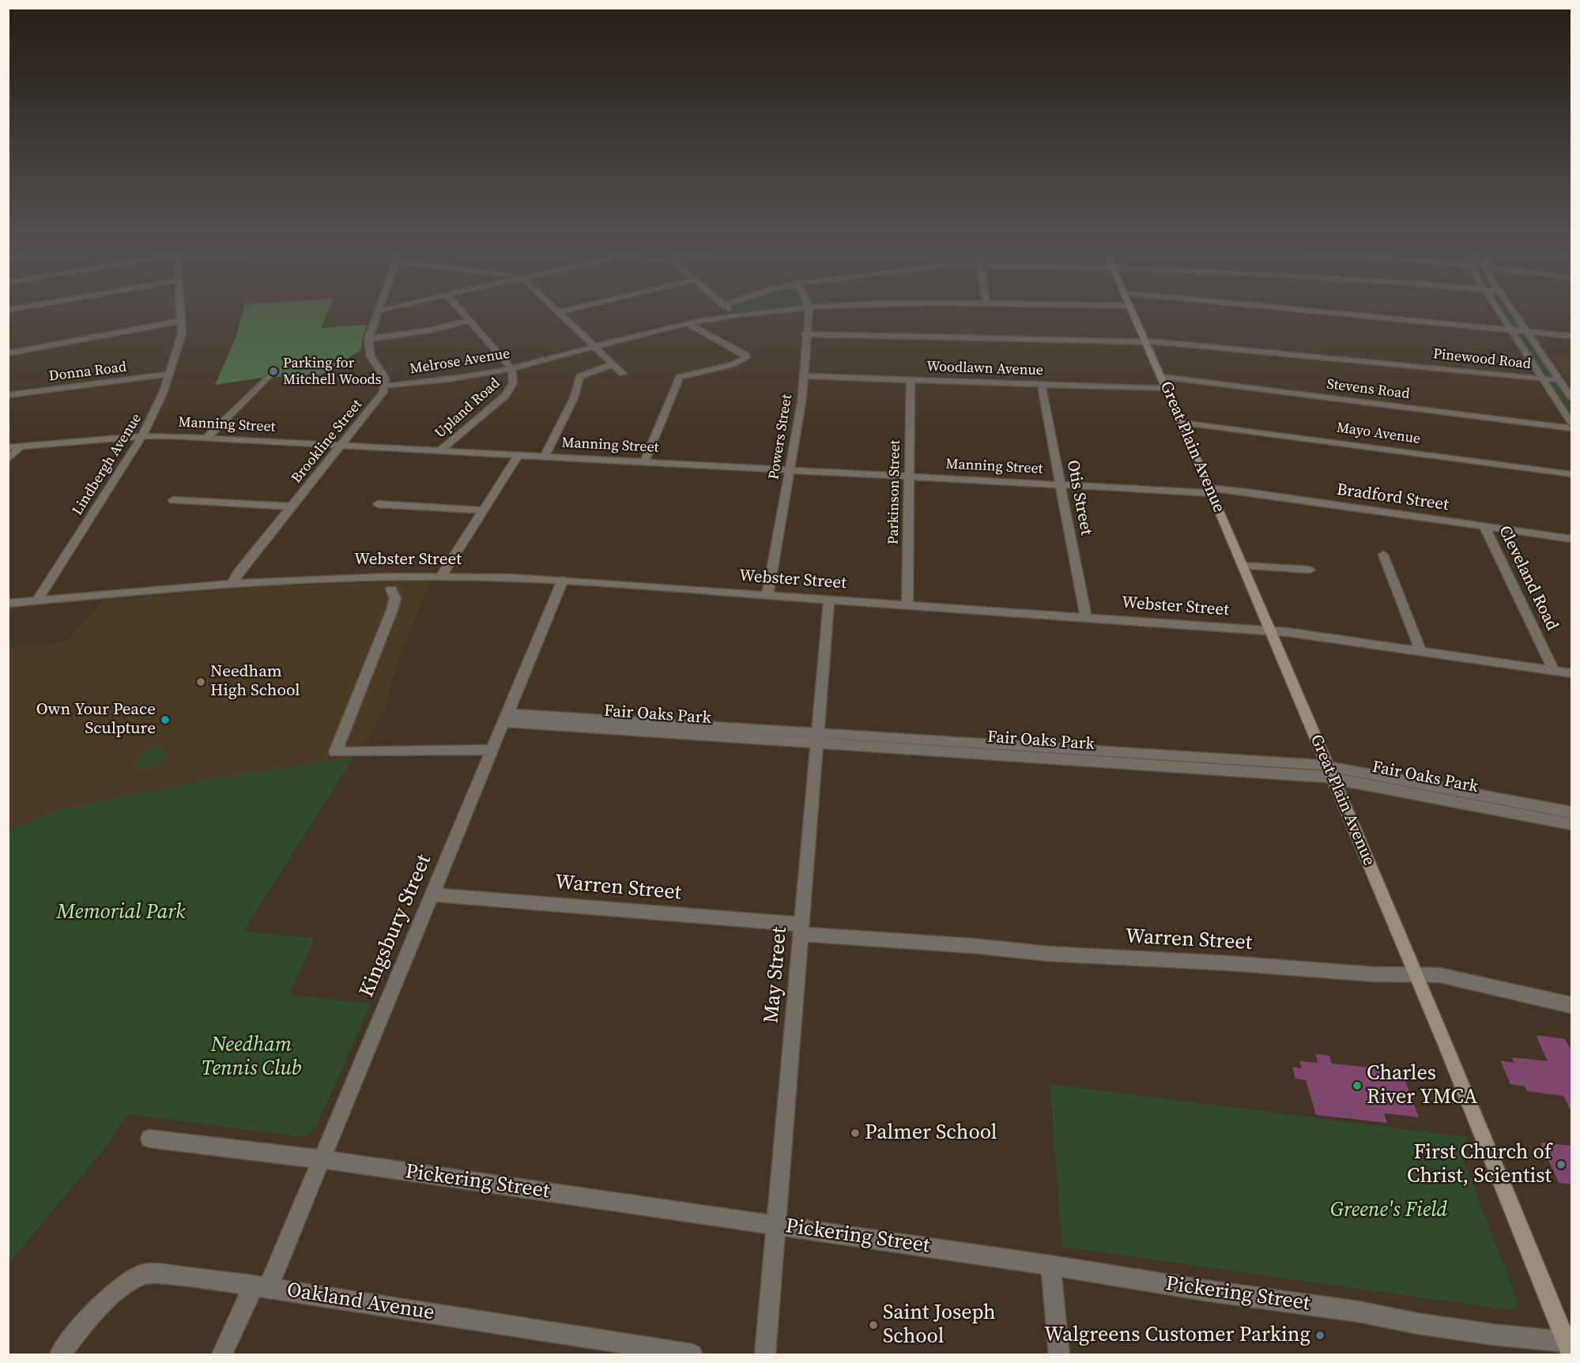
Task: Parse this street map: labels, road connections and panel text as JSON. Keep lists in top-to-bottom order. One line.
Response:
{"streets":{"main road":["Great Plain Avenue"],"street":["Pinewood Road","Melrose Avenue","Woodlawn Avenue","Donna Road","Stevens Road","Upland Road","Manning Street","Mayo Avenue","Powers Street","Brookline Street","Lindbergh Avenue","Parkinson Street","Otis Street","Bradford Street","Webster Street","Cleveland Road","Fair Oaks Park","Warren Street","Kingsbury Street","May Street","Pickering Street","Oakland Avenue"]},"crossings":[["Pinewood Road","Powers Street"],["Pinewood Road","Great Plain Avenue"],["Melrose Avenue","Upland Road"],["Melrose Avenue","Brookline Street"],["Woodlawn Avenue","Stevens Road"],["Woodlawn Avenue","Powers Street"],["Woodlawn Avenue","Great Plain Avenue"],["Woodlawn Avenue","Parkinson Street"],["Woodlawn Avenue","Otis Street"],["Donna Road","Lindbergh Avenue"],["Stevens Road","Great Plain Avenue"],["Upland Road","Manning Street"],["Manning Street","Powers Street"],["Manning Street","Brookline Street"],["Manning Street","Great Plain Avenue"],["Manning Street","Lindbergh Avenue"],["Manning Street","Parkinson Street"],["Manning Street","Otis Street"],["Manning Street","Bradford Street"],["Mayo Avenue","Great Plain Avenue"],["Powers Street","Webster Street"],["Brookline Street","Webster Street"],["Great Plain Avenue","Bradford Street"],["Great Plain Avenue","Webster Street"],["Great Plain Avenue","Fair Oaks Park"],["Great Plain Avenue","Warren Street"],["Great Plain Avenue","Pickering Street"],["Lindbergh Avenue","Webster Street"],["Parkinson Street","Webster Street"],["Otis Street","Webster Street"],["Bradford Street","Cleveland Road"],["Webster Street","Cleveland Road"],["Webster Street","Kingsbury Street"],["Webster Street","May Street"],["Fair Oaks Park","Kingsbury Street"],["Fair Oaks Park","May Street"],["Warren Street","Kingsbury Street"],["Warren Street","May Street"],["Kingsbury Street","Pickering Street"],["Kingsbury Street","Oakland Avenue"],["May Street","Pickering Street"]],"parks":["Memorial Park","Needham Tennis Club","Greene's Field"],"places":["Parking for Mitchell Woods","Needham High School","Own Your Peace Sculpture","Charles River YMCA","Palmer School","First Church of Christ, Scientist","Saint Joseph School","Walgreens Customer Parking"]}
